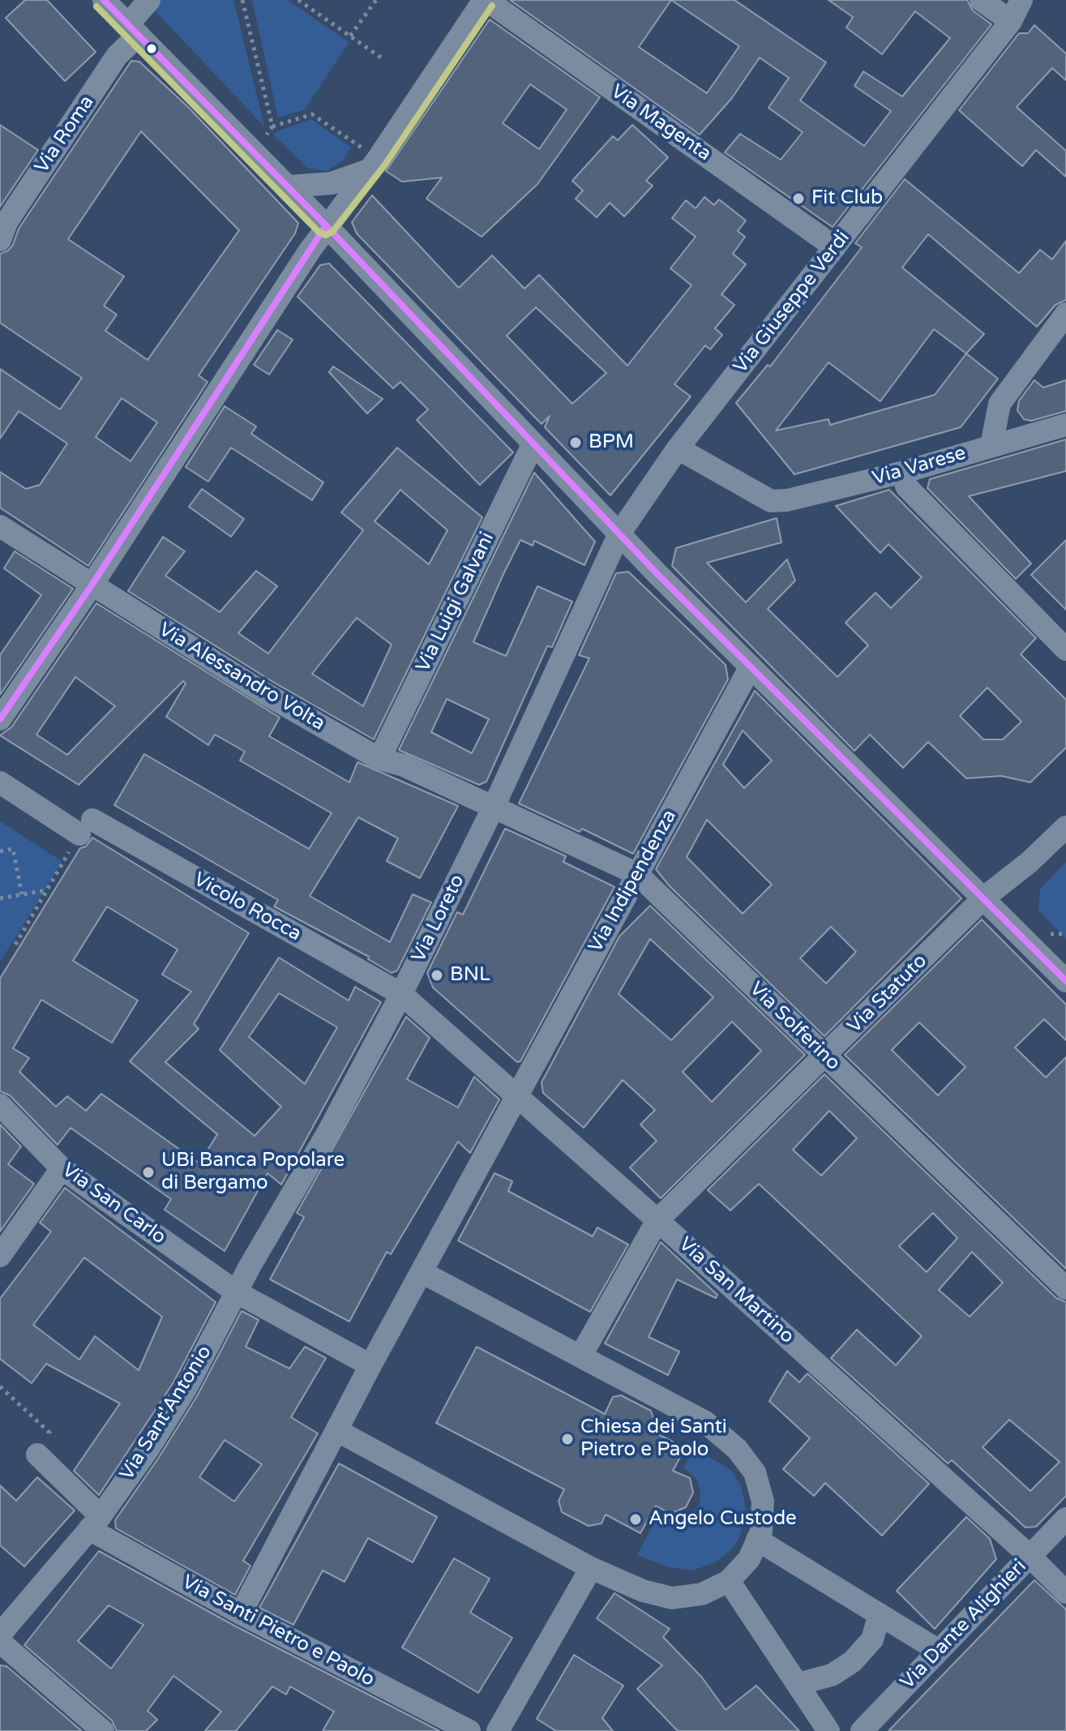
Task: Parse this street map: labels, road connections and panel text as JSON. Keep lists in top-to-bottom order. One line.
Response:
{"streets":{"street":["Via Magenta","Via Roma","Via Giuseppe Verdi","Via Varese","Via Luigi Galvani","Via Alessandro Volta","Via Indipendenza","Vicolo Rocca","Via Loreto","Via Statuto","Via Solferino","Via San Carlo","Via San Martino","Via Sant'Antonio","Via Dante Alighieri","Via Santi Pietro e Paolo"]},"crossings":[["Via Magenta","Via Giuseppe Verdi"],["Via Giuseppe Verdi","Via Varese"],["Via Giuseppe Verdi","Via Loreto"],["Via Luigi Galvani","Via Alessandro Volta"],["Via Alessandro Volta","Via Loreto"],["Via Alessandro Volta","Via Solferino"],["Via Indipendenza","Via Solferino"],["Via Indipendenza","Via San Carlo"],["Via Indipendenza","Via San Martino"],["Via Indipendenza","Via Santi Pietro e Paolo"],["Vicolo Rocca","Via Loreto"],["Vicolo Rocca","Via San Martino"],["Via Loreto","Via Solferino"],["Via Loreto","Via San Carlo"],["Via Loreto","Via San Martino"],["Via Loreto","Via Sant'Antonio"],["Via Statuto","Via Solferino"],["Via Statuto","Via San Martino"],["Via San Carlo","Via Sant'Antonio"],["Via San Martino","Via Dante Alighieri"],["Via Sant'Antonio","Via Santi Pietro e Paolo"]],"places":["Fit Club","BPM","BNL","UBi Banca Popolare di Bergamo","Chiesa dei Santi Pietro e Paolo","Angelo Custode"]}
